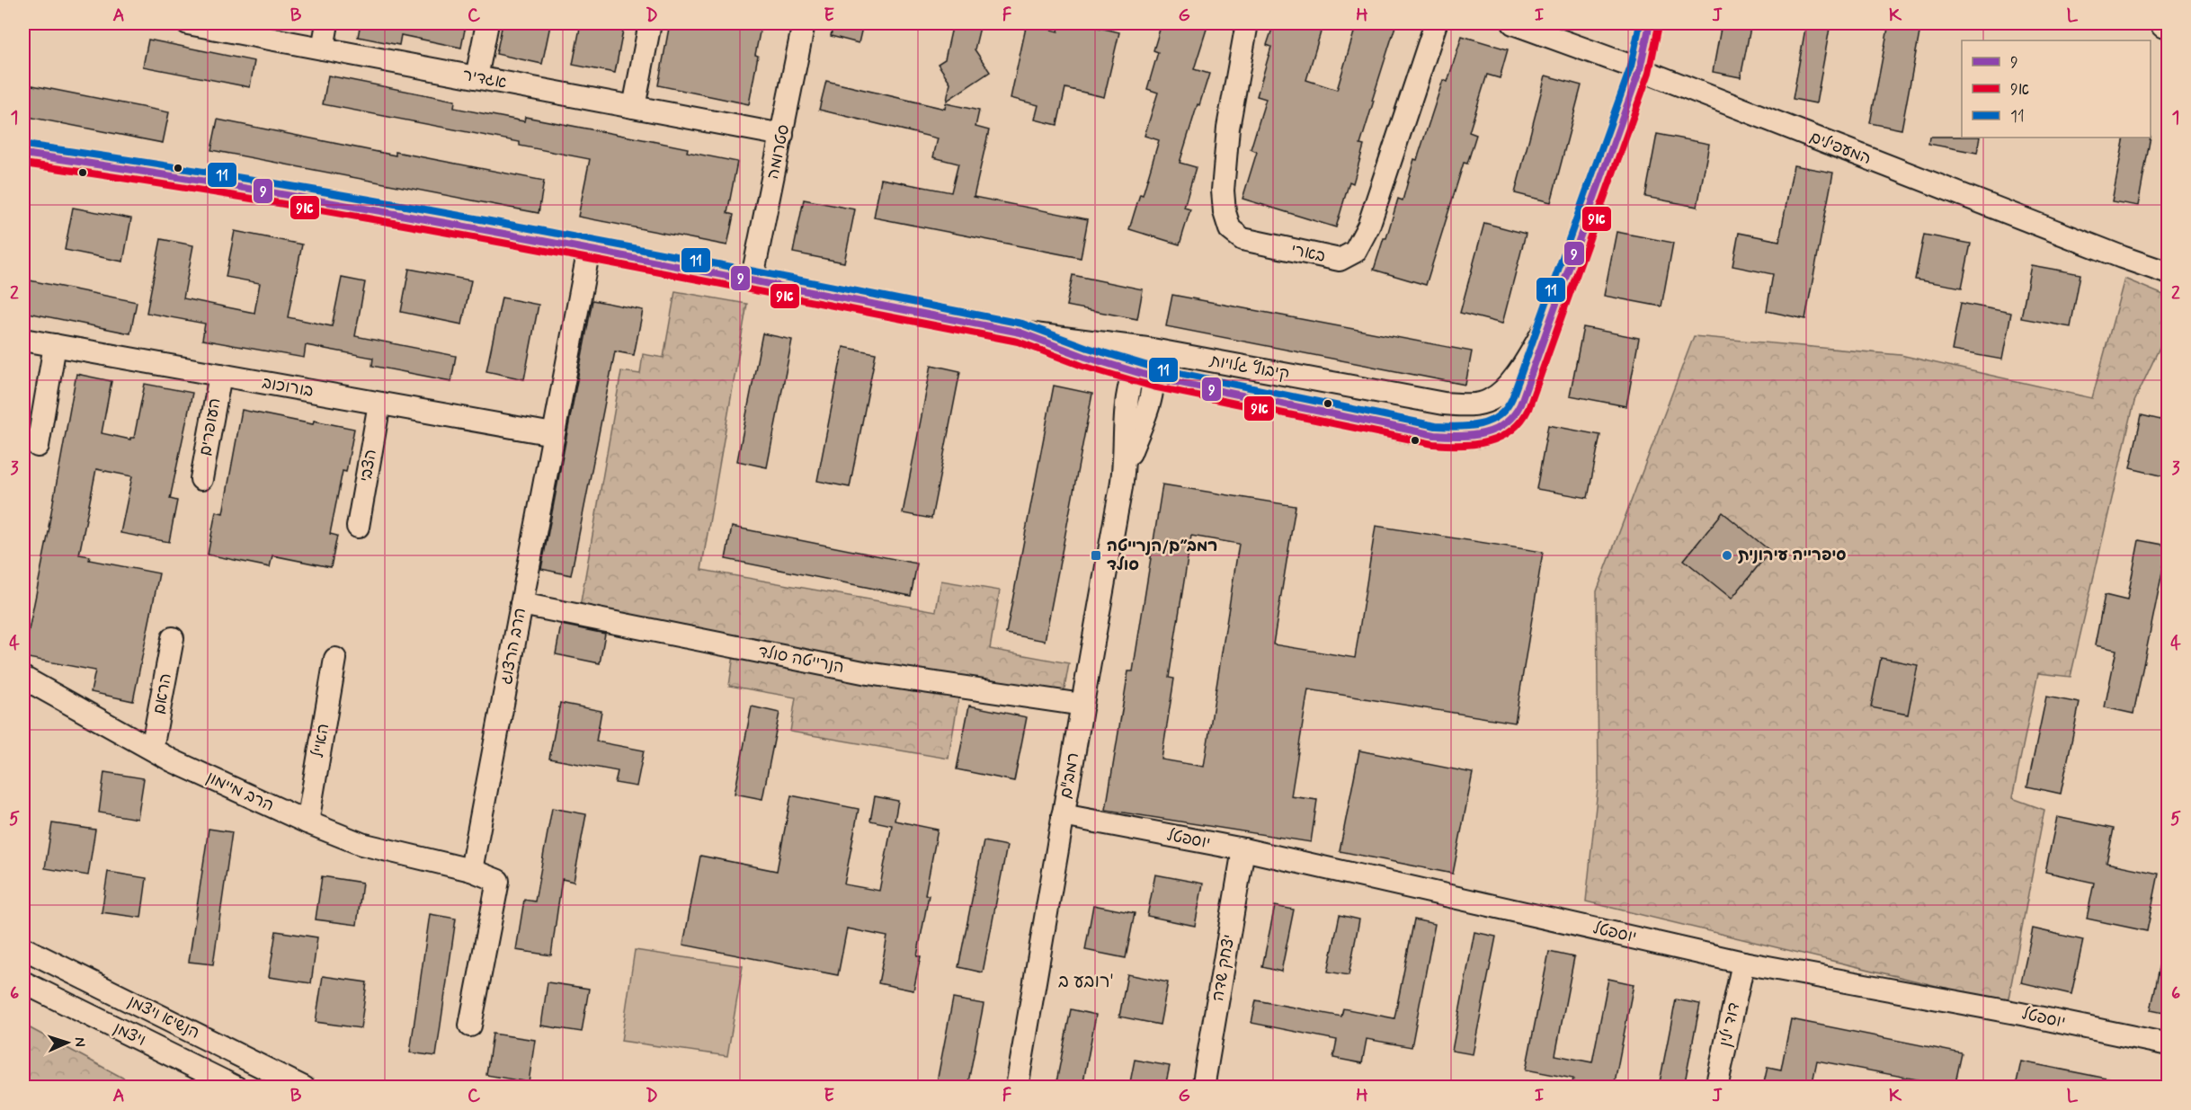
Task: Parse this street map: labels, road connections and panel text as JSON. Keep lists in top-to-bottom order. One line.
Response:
{"streets":{"street":["אגדיר","המעפילים","סטרומה","בארי","קיבוץ גלויות","בורוכוב","העופרים","הצבי","הרב הרצוג","הנרייטה סולד","הראם","האייל","רמב\"ם","הרב מיימון","יוספטל","יצחק שדה","הנשיא ויצמן","דוד ילין","ויצמן"]},"crossings":[["אגדיר","סטרומה"],["סטרומה","קיבוץ גלויות"],["קיבוץ גלויות","הרב הרצוג"],["קיבוץ גלויות","רמב\"ם"],["בורוכוב","העופרים"],["בורוכוב","הצבי"],["בורוכוב","הרב הרצוג"],["הרב הרצוג","הנרייטה סולד"],["הרב הרצוג","הרב מיימון"],["הנרייטה סולד","רמב\"ם"],["הראם","הרב מיימון"],["האייל","הרב מיימון"],["רמב\"ם","יוספטל"],["יוספטל","יצחק שדה"],["יוספטל","דוד ילין"]],"districts":["רובע ב'"],"places":{"transit":["רמב״ם/הנרייטה סולד"],"other":["סיפרייה עירונית"]},"lines":["transit line 9","transit line 11","transit line 9א"],"legend":["9","9א","11"],"north":"right","grid":{"columns":["A","B","C","D","E","F","G","H","I","J","K","L"],"rows":["1","2","3","4","5","6"]}}
